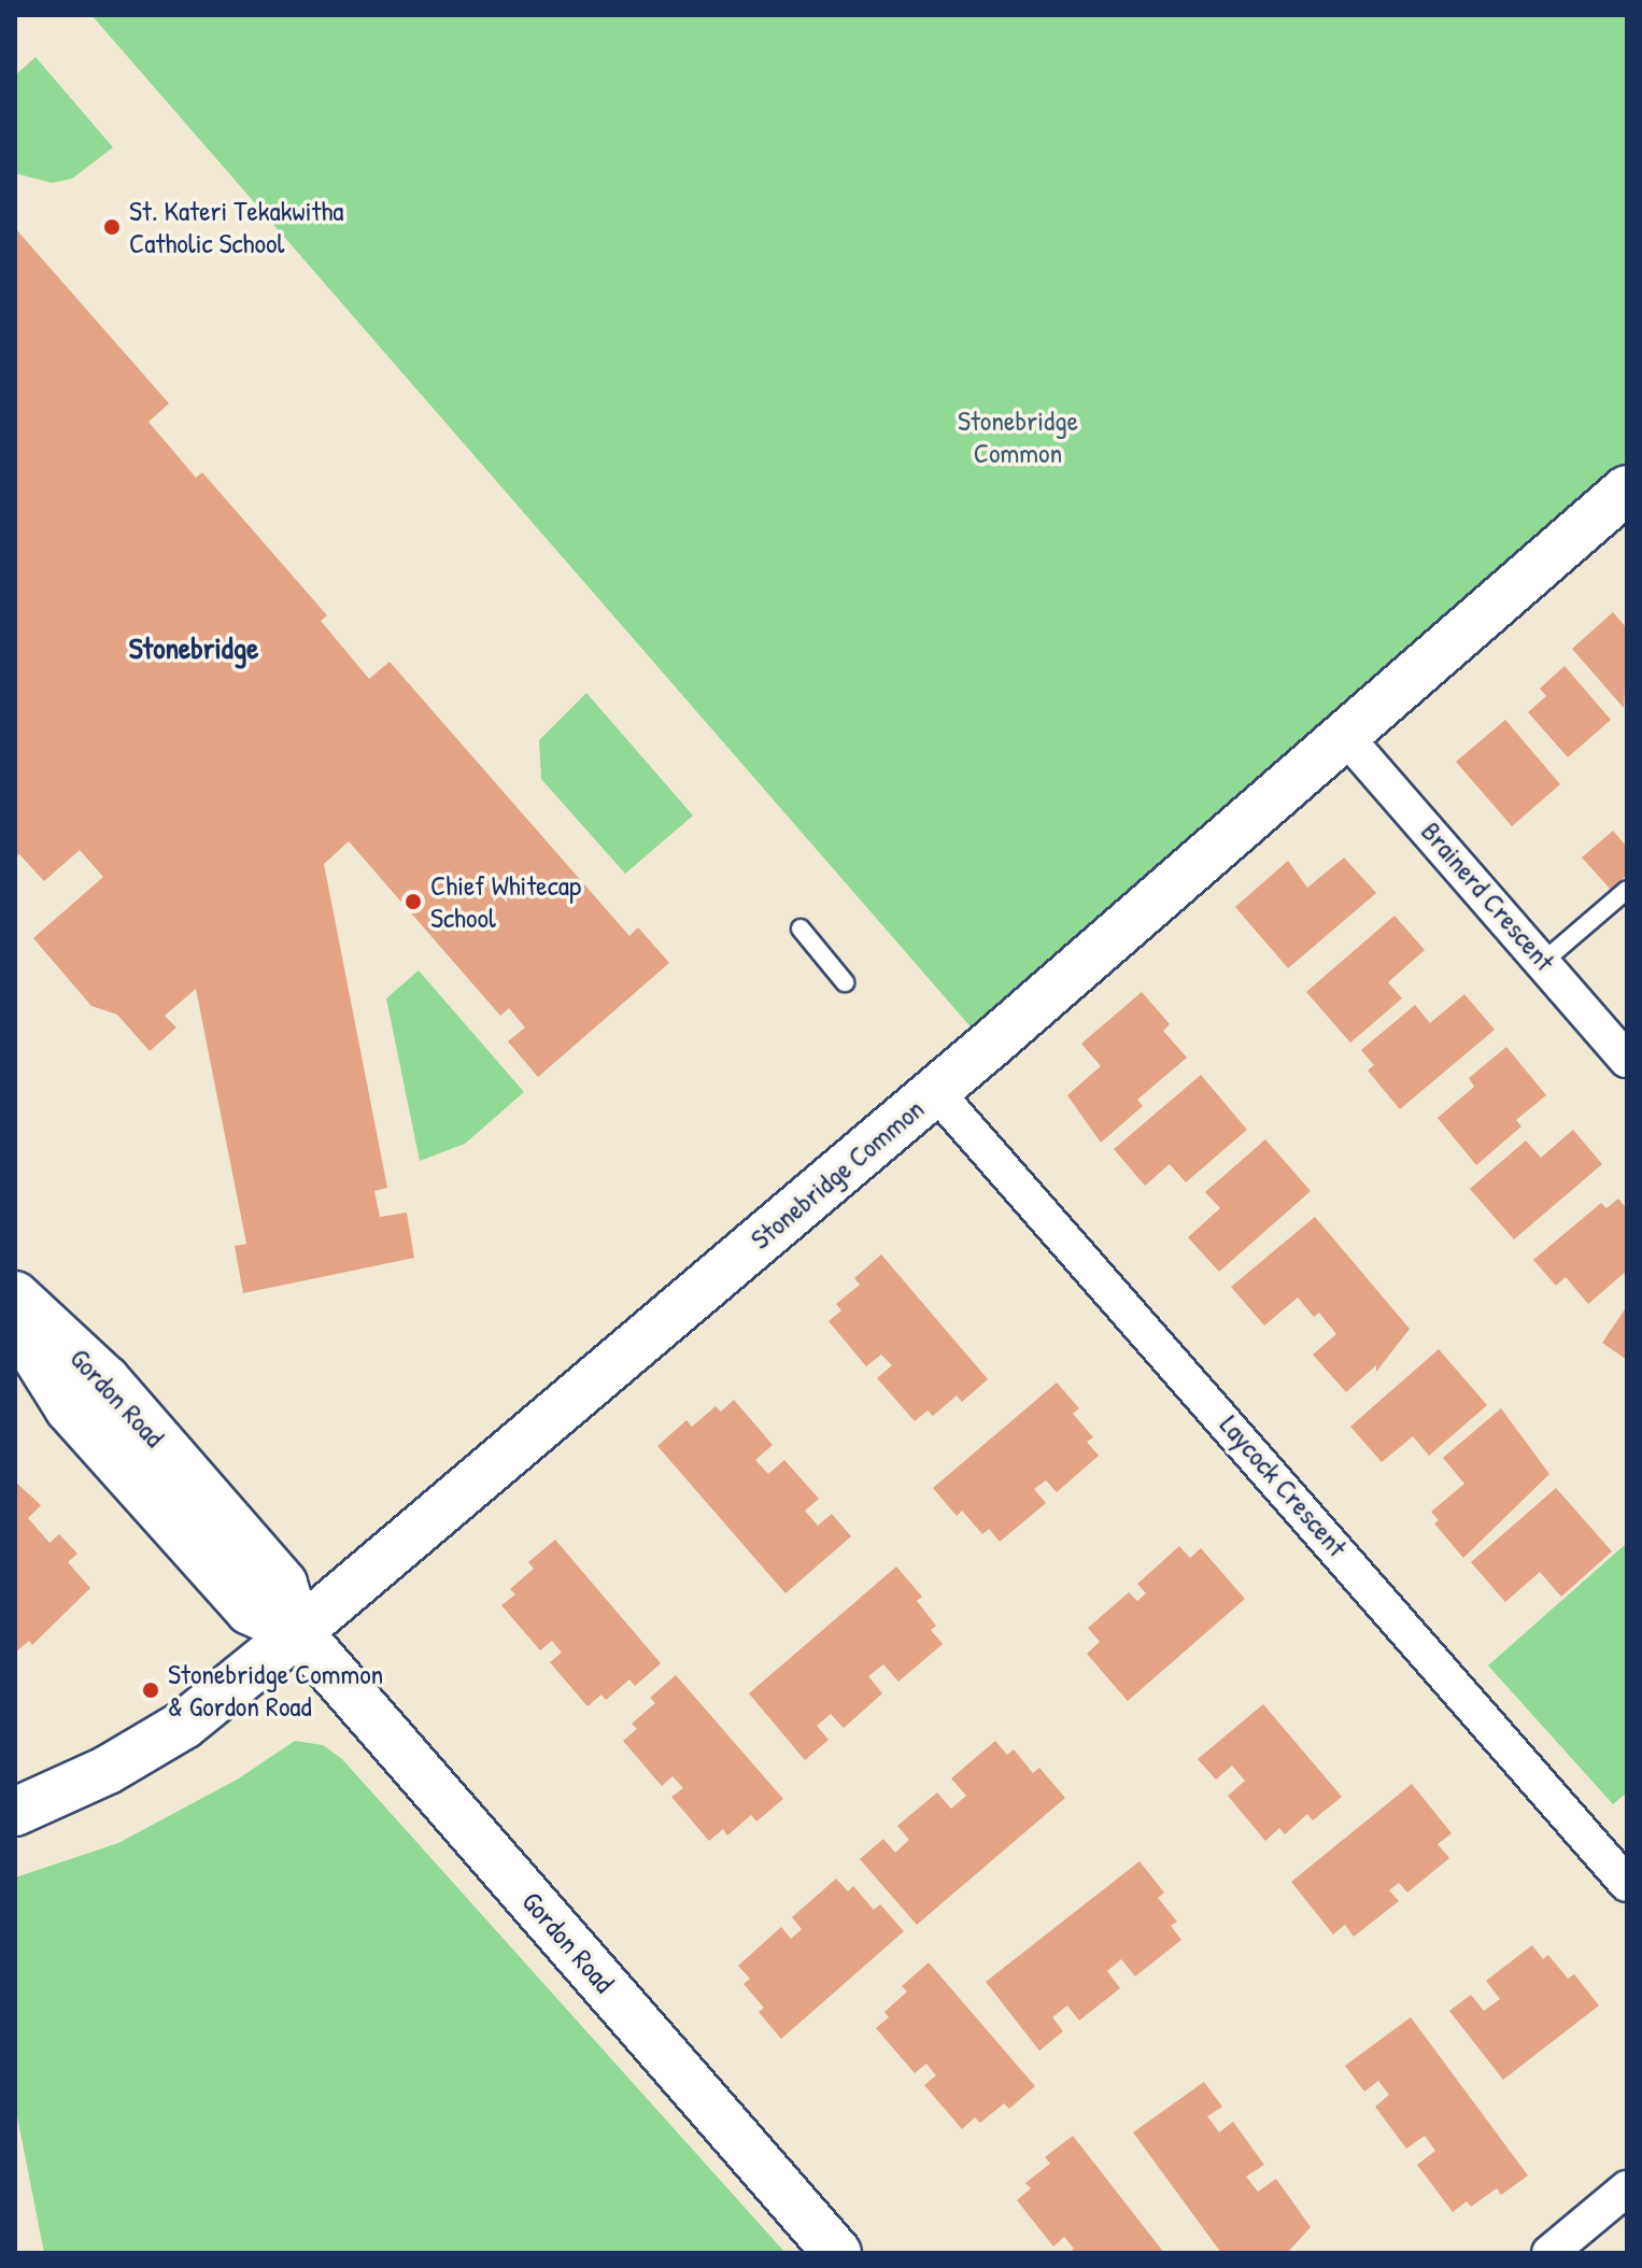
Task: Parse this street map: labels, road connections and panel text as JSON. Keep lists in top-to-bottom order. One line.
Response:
{"streets":{"street":["Brainerd Crescent","Stonebridge Common","Gordon Road","Laycock Crescent"]},"crossings":[["Brainerd Crescent","Stonebridge Common"],["Stonebridge Common","Gordon Road"],["Stonebridge Common","Laycock Crescent"]],"districts":["Stonebridge"],"parks":["Stonebridge Common"],"places":["St. Kateri Tekakwitha Catholic School","Chief Whitecap School","Stonebridge Common & Gordon Road"]}
